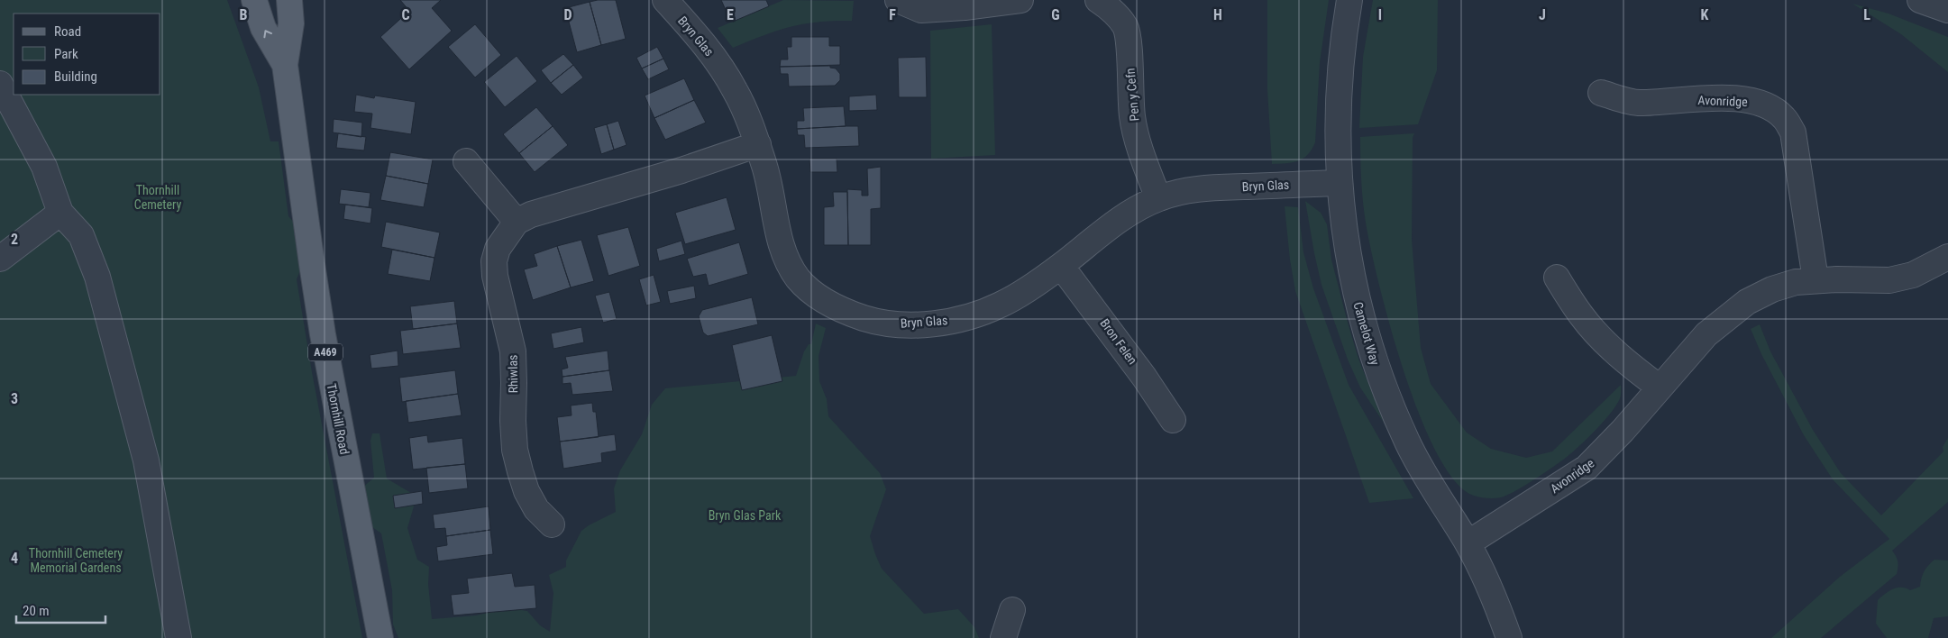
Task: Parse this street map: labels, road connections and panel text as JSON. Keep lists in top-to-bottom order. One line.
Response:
{"streets":{"main road":["A469","Thornhill Road"],"street":["Bryn Glas","Pen y Cefn","Avonridge","Camelot Way","Bron Felen","Rhiwlas"]},"crossings":[["Bryn Glas","Pen y Cefn"],["Bryn Glas","Camelot Way"],["Bryn Glas","Bron Felen"],["Avonridge","Camelot Way"]],"parks":["Thornhill Cemetery","Bryn Glas Park","Thornhill Cemetery Memorial Gardens"],"legend":["Road","Park","Building"],"scale_bar":"20 m","grid":{"columns":["B","C","D","E","F","G","H","I","J","K","L"],"rows":["2","3","4"]}}
